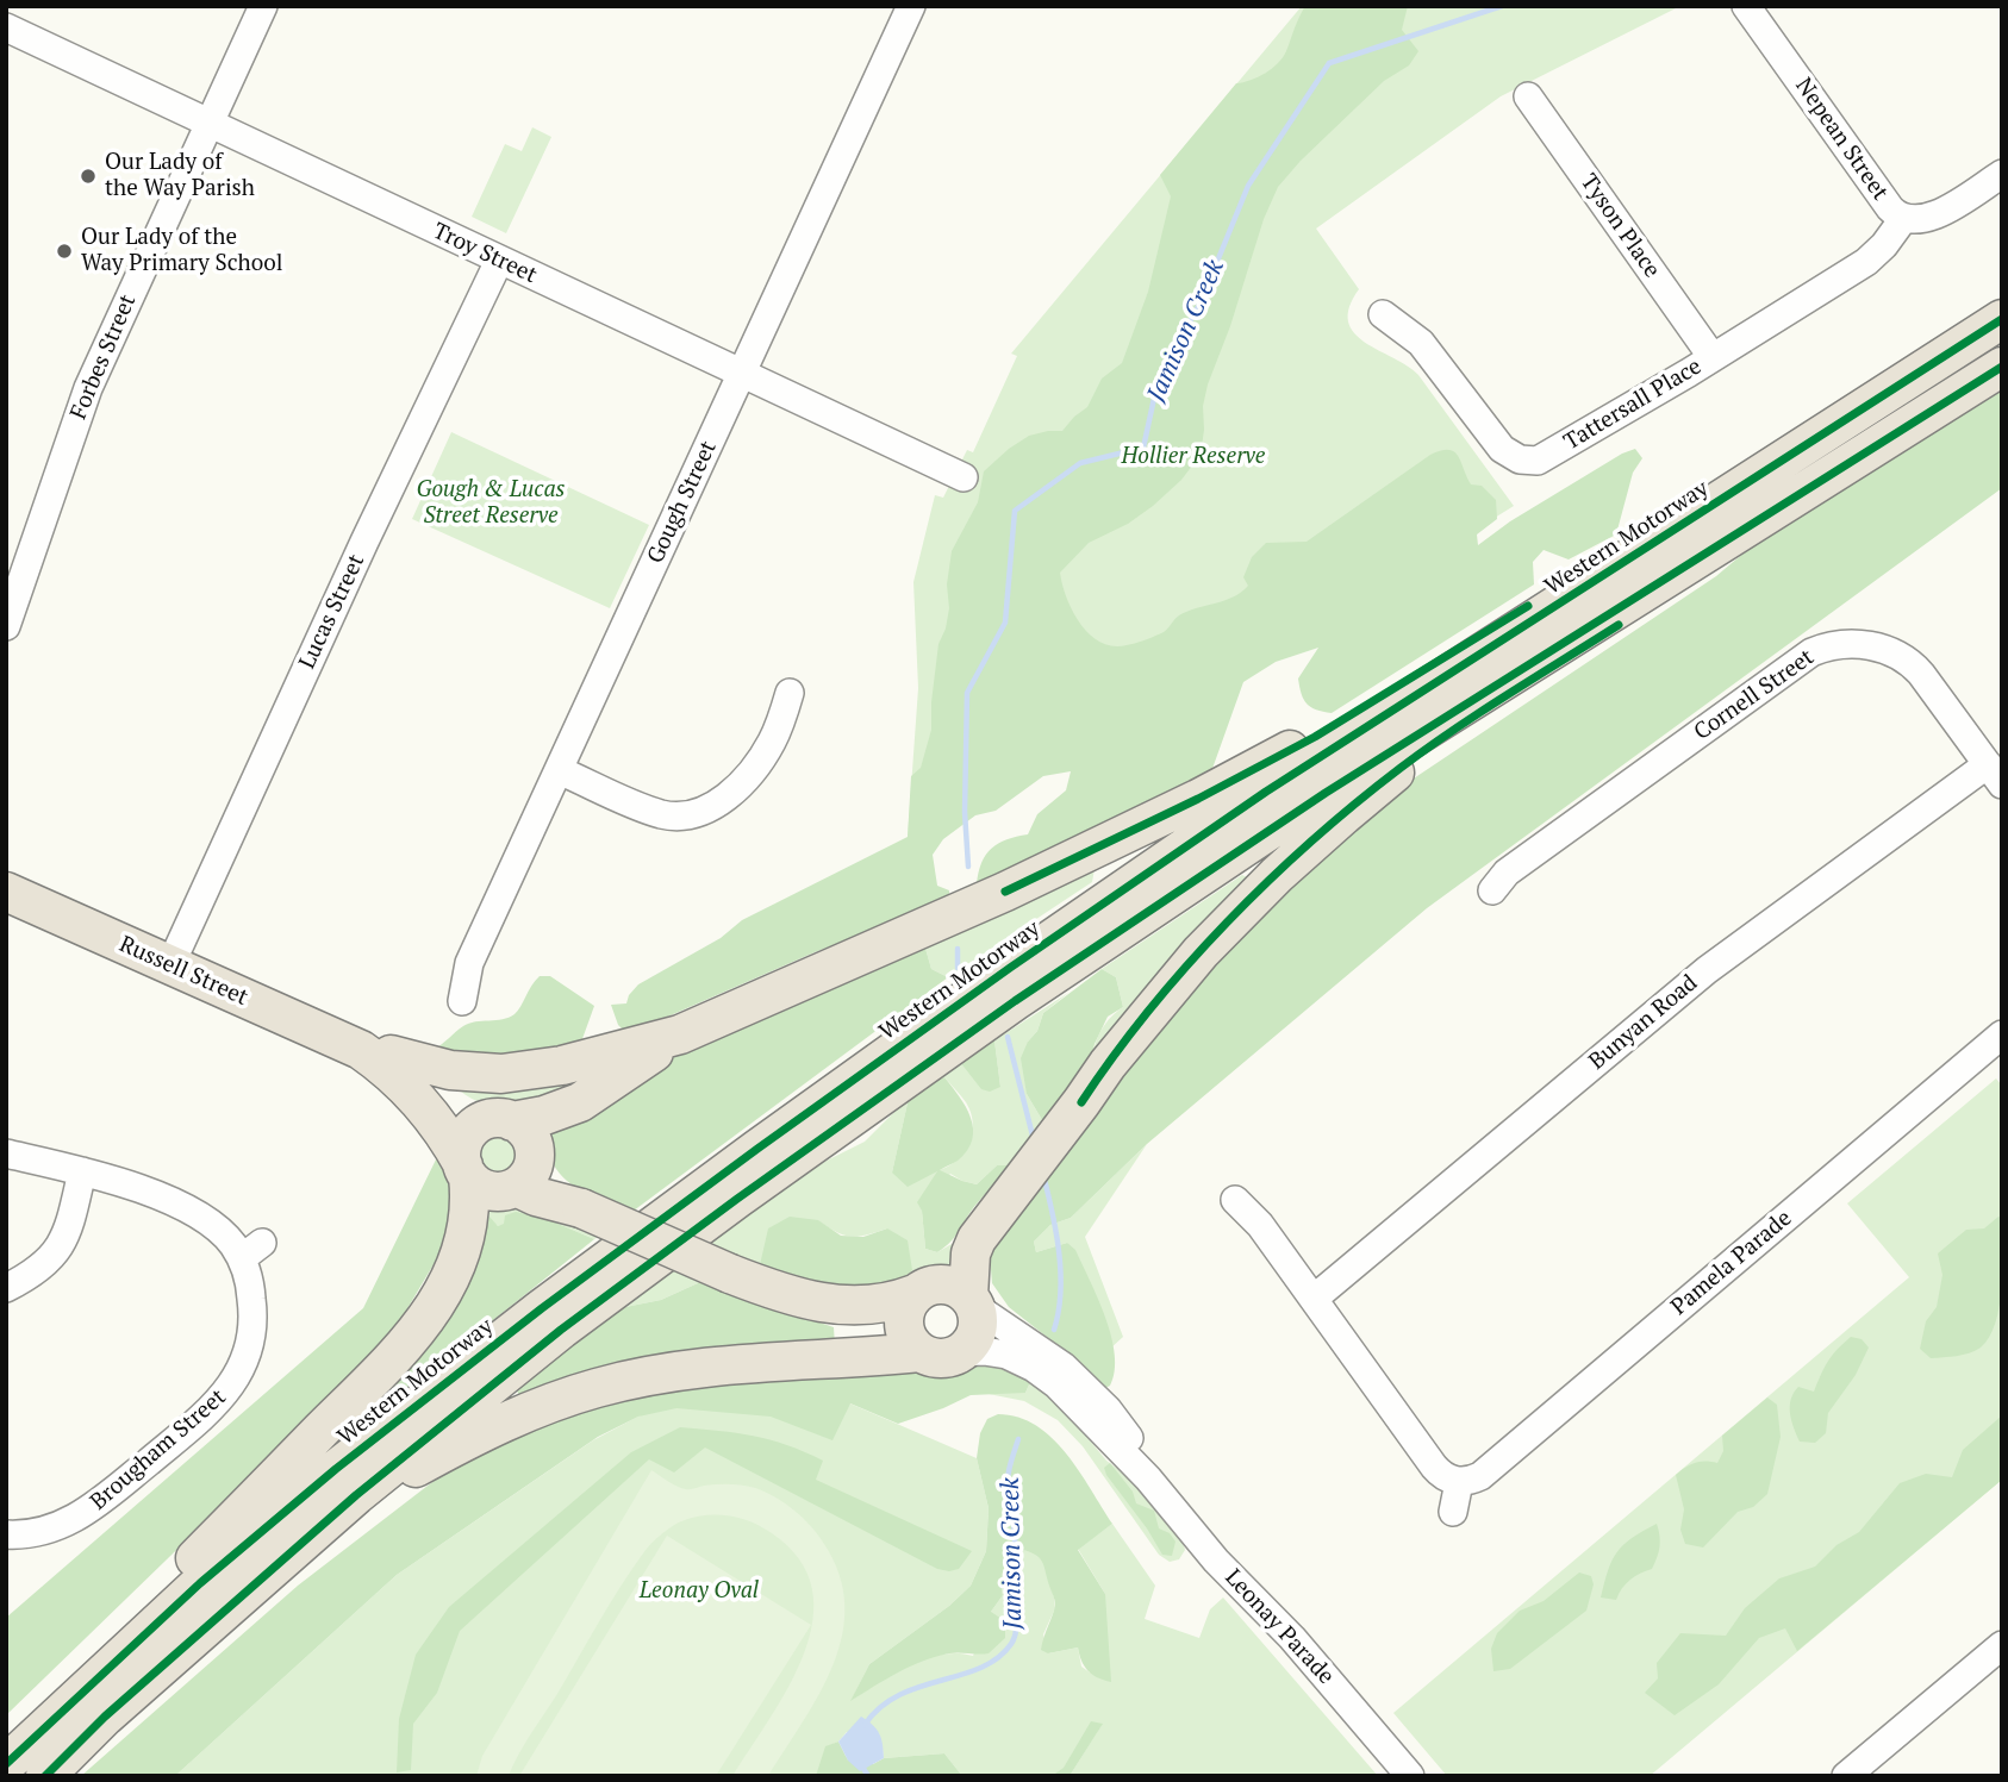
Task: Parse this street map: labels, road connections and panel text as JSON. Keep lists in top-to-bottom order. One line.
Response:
{"streets":{"highway":["Western Motorway","Russell Street"],"street":["Nepean Street","Tyson Place","Troy Street","Forbes Street","Tattersall Place","Gough Street","Lucas Street","Cornell Street","Bunyan Road","Pamela Parade","Brougham Street","Leonay Parade"]},"crossings":[["Nepean Street","Tattersall Place"],["Tyson Place","Tattersall Place"],["Troy Street","Forbes Street"],["Troy Street","Gough Street"],["Troy Street","Lucas Street"],["Lucas Street","Russell Street"],["Cornell Street","Bunyan Road"]],"water":["Jamison Creek"],"parks":["Hollier Reserve","Gough & Lucas Street Reserve","Leonay Oval"],"places":["Our Lady of the Way Parish","Our Lady of the Way Primary School"]}
